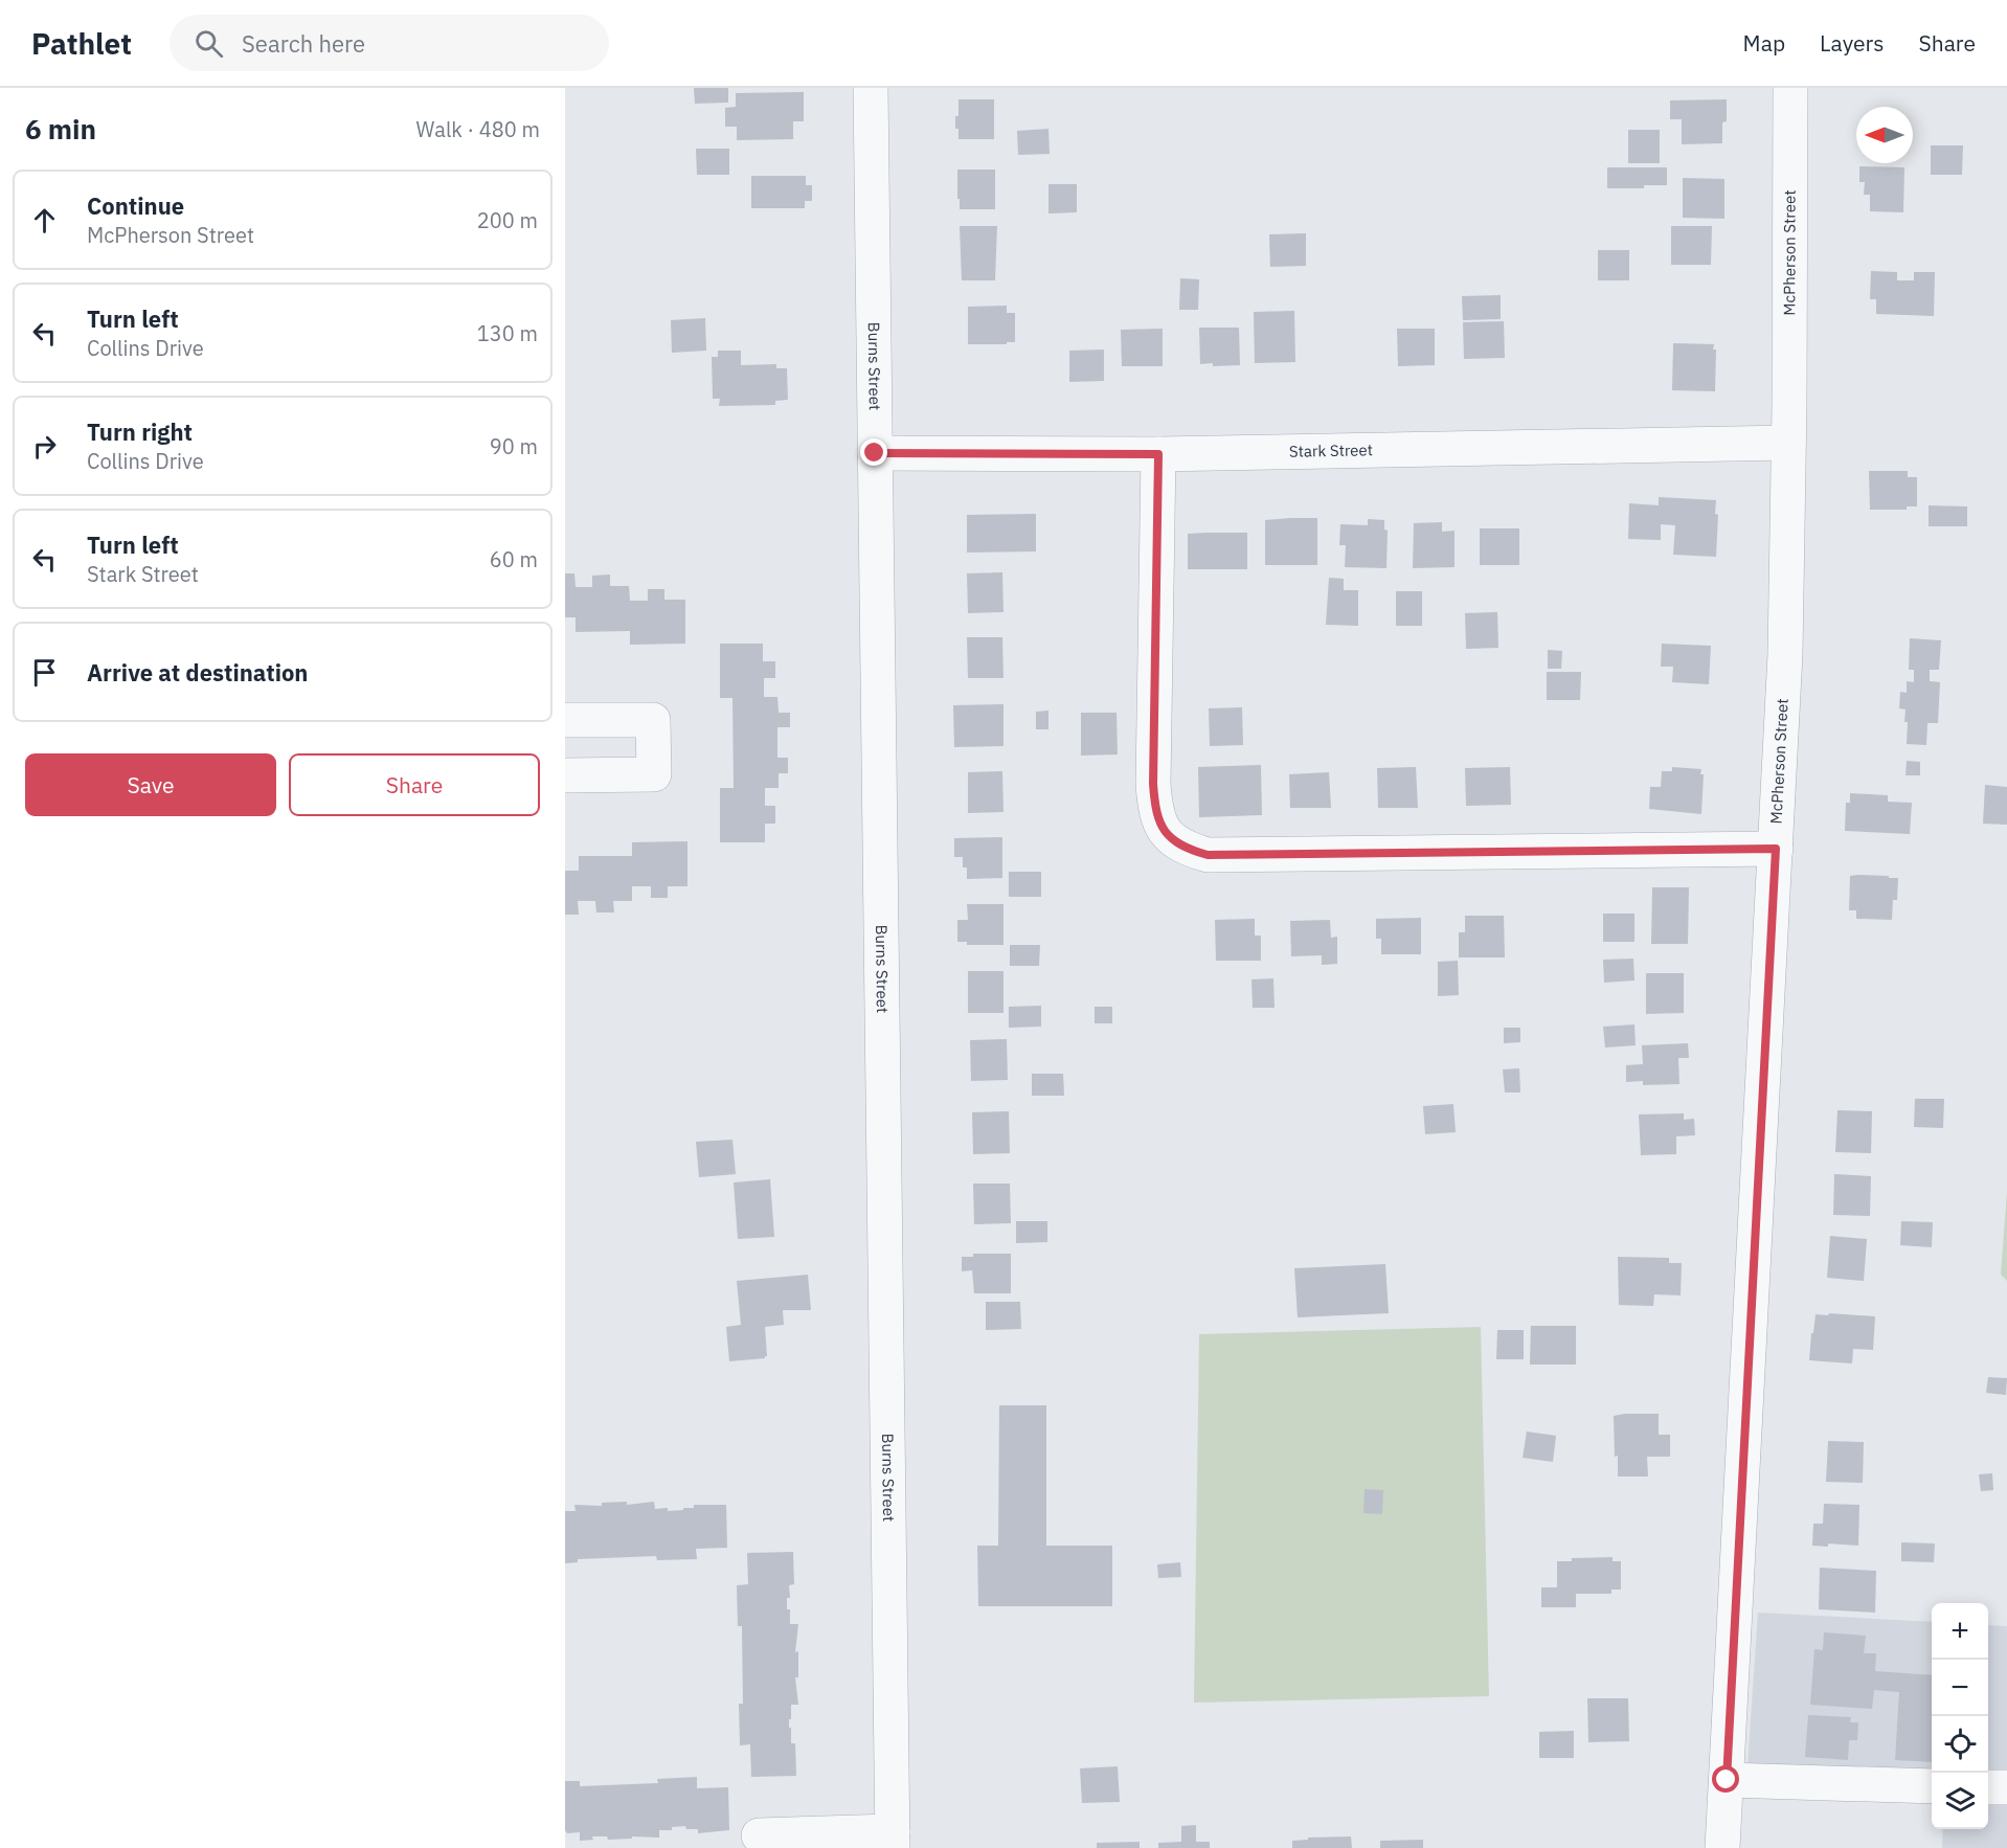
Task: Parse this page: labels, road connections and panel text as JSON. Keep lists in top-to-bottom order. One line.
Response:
{"streets":{"street":["McPherson Street","Burns Street","Stark Street"]},"crossings":[["McPherson Street","Stark Street"],["Burns Street","Stark Street"]],"north":"left","page":{"header":"Pathlet","search":"Search here","nav":["Map","Layers","Share"],"heading":["6 min","Walk · 480 m"],"list":[["Continue","McPherson Street","200 m"],["Turn left","Collins Drive","130 m"],["Turn right","Collins Drive","90 m"],["Turn left","Stark Street","60 m"],"Arrive at destination"],"buttons":["Save","Share"],"map_buttons":["+","−"]}}
